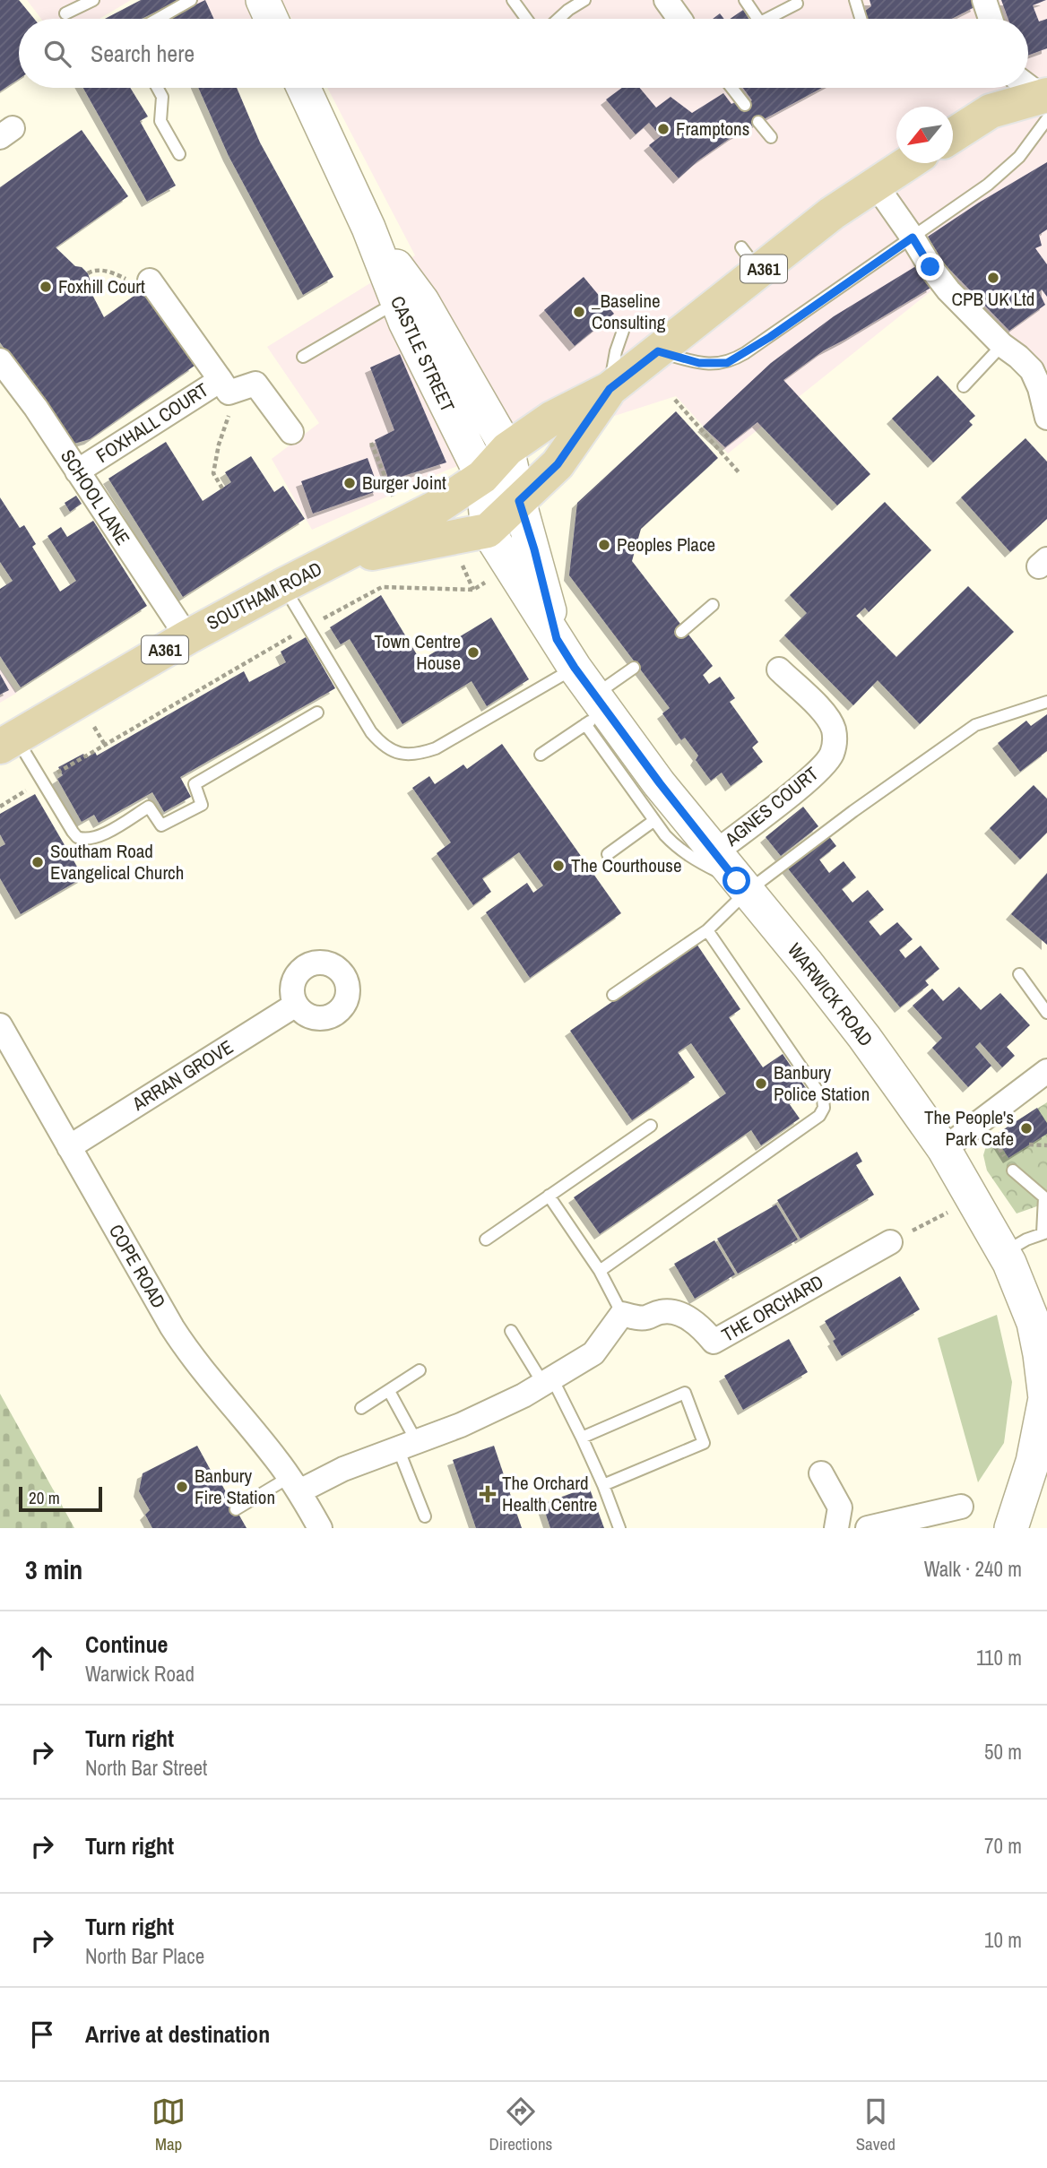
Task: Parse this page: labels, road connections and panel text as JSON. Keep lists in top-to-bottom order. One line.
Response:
{"streets":{"main road":["A361","CASTLE STREET","SOUTHAM ROAD","WARWICK ROAD"],"street":["FOXHALL COURT","SCHOOL LANE","AGNES COURT","ARRAN GROVE","COPE ROAD","THE ORCHARD"]},"crossings":[["A361","CASTLE STREET"],["A361","SOUTHAM ROAD"],["A361","WARWICK ROAD"],["CASTLE STREET","SOUTHAM ROAD"],["CASTLE STREET","WARWICK ROAD"],["FOXHALL COURT","SCHOOL LANE"],["SCHOOL LANE","SOUTHAM ROAD"],["SOUTHAM ROAD","WARWICK ROAD"],["AGNES COURT","WARWICK ROAD"],["ARRAN GROVE","COPE ROAD"]],"places":{"other":["Framptons","CPB UK Ltd","Foxhill Court","_Baseline Consulting","Burger Joint","Peoples Place","Town Centre House","Southam Road Evangelical Church","The Courthouse","Banbury Police Station","The People's Park Cafe","Banbury Fire Station"],"health":["The Orchard Health Centre"]},"scale_bar":"20 m","north":"bottom left","page":{"search":"Search here","scale":"20 m","heading":["3 min","Walk · 240 m"],"list":[["Continue","Warwick Road","110 m"],["Turn right","North Bar Street","50 m"],["Turn right","70 m"],["Turn right","North Bar Place","10 m"],"Arrive at destination"],"nav":["Map","Directions","Saved"]}}
